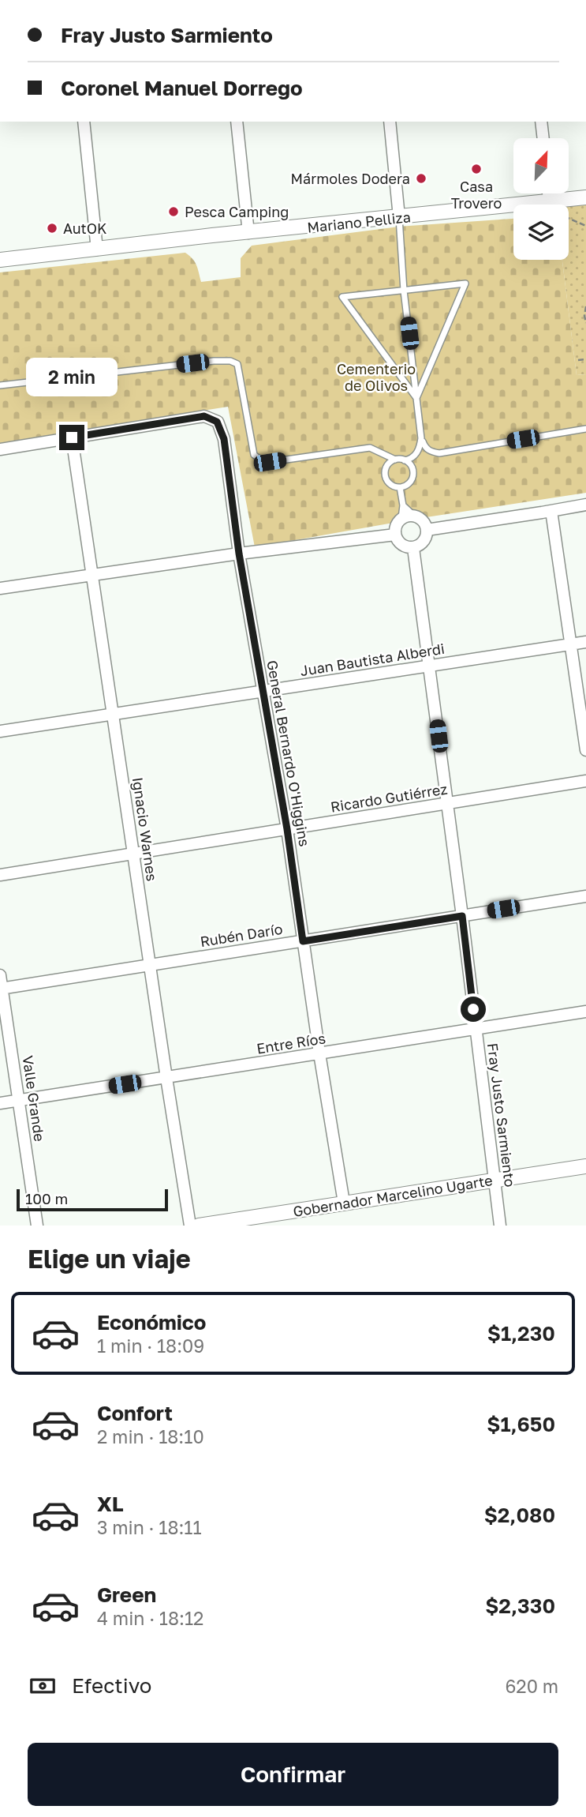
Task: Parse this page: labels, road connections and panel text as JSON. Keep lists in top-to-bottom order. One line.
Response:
{"streets":{"street":["Mariano Pelliza","Juan Bautista Alberdi","General Bernardo O'Higgins","Ricardo Gutiérrez","Ignacio Warnes","Rubén Darío","Entre Ríos","Valle Grande","Fray Justo Sarmiento","Gobernador Marcelino Ugarte"]},"crossings":[["Juan Bautista Alberdi","General Bernardo O'Higgins"],["Juan Bautista Alberdi","Ignacio Warnes"],["Juan Bautista Alberdi","Fray Justo Sarmiento"],["General Bernardo O'Higgins","Ricardo Gutiérrez"],["General Bernardo O'Higgins","Ignacio Warnes"],["General Bernardo O'Higgins","Rubén Darío"],["General Bernardo O'Higgins","Entre Ríos"],["General Bernardo O'Higgins","Gobernador Marcelino Ugarte"],["Ricardo Gutiérrez","Ignacio Warnes"],["Ricardo Gutiérrez","Fray Justo Sarmiento"],["Ignacio Warnes","Rubén Darío"],["Ignacio Warnes","Entre Ríos"],["Rubén Darío","Valle Grande"],["Rubén Darío","Fray Justo Sarmiento"],["Entre Ríos","Valle Grande"],["Entre Ríos","Fray Justo Sarmiento"],["Fray Justo Sarmiento","Gobernador Marcelino Ugarte"]],"parks":["Cementerio de Olivos"],"places":["Casa Trovero","Mármoles Dodera","Pesca Camping","AutOK"],"scale_bar":"100 m","north":"top right","page":{"banner":["Fray Justo Sarmiento","Coronel Manuel Dorrego"],"bubble":"2 min","scale":"100 m","heading":"Elige un viaje","list":[{"name":"Económico","note":"1 min · 18:09","value":"$1,230"},{"name":"Confort","note":"2 min · 18:10","value":"$1,650"},{"name":"XL","note":"3 min · 18:11","value":"$2,080"},{"name":"Green","note":"4 min · 18:12","value":"$2,330"}],"pay":["Efectivo","620 m"],"buttons":"Confirmar"}}
